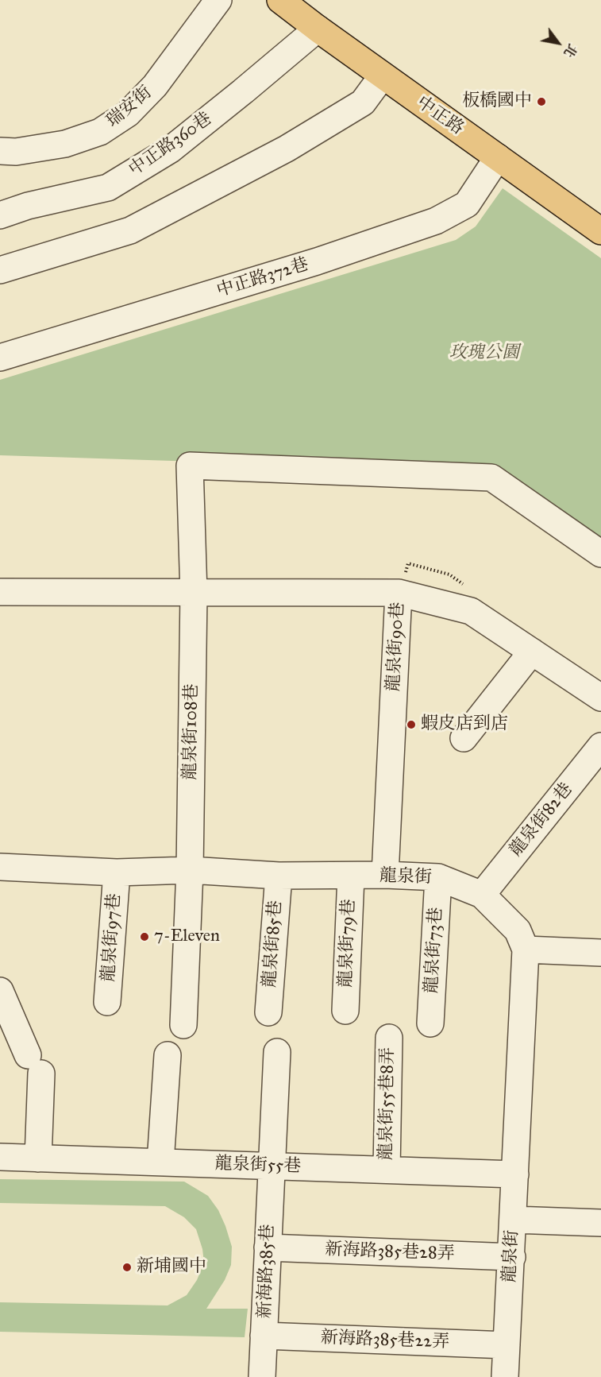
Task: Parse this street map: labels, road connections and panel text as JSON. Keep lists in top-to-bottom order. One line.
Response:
{"streets":{"main road":["中正路"],"street":["瑞安街","中正路360巷","中正路372巷","龍泉街90巷","龍泉街108巷","龍泉街82巷","龍泉街","龍泉街97巷","龍泉街79巷","龍泉街85巷","龍泉街73巷","龍泉街55巷8弄","龍泉街55巷","新海路385巷28弄","新海路385巷","新海路385巷22弄"]},"crossings":[["中正路","中正路360巷"],["中正路","中正路372巷"],["龍泉街90巷","龍泉街"],["龍泉街108巷","龍泉街"],["龍泉街82巷","龍泉街"],["龍泉街","龍泉街97巷"],["龍泉街","龍泉街79巷"],["龍泉街","龍泉街85巷"],["龍泉街","龍泉街73巷"],["龍泉街","龍泉街55巷"],["龍泉街","新海路385巷28弄"],["龍泉街","新海路385巷22弄"],["龍泉街55巷8弄","龍泉街55巷"],["龍泉街55巷","新海路385巷"],["新海路385巷28弄","新海路385巷"],["新海路385巷","新海路385巷22弄"]],"parks":["玫瑰公園"],"places":["板橋國中","蝦皮店到店","7-Eleven","新埔國中"],"north":"bottom right"}
